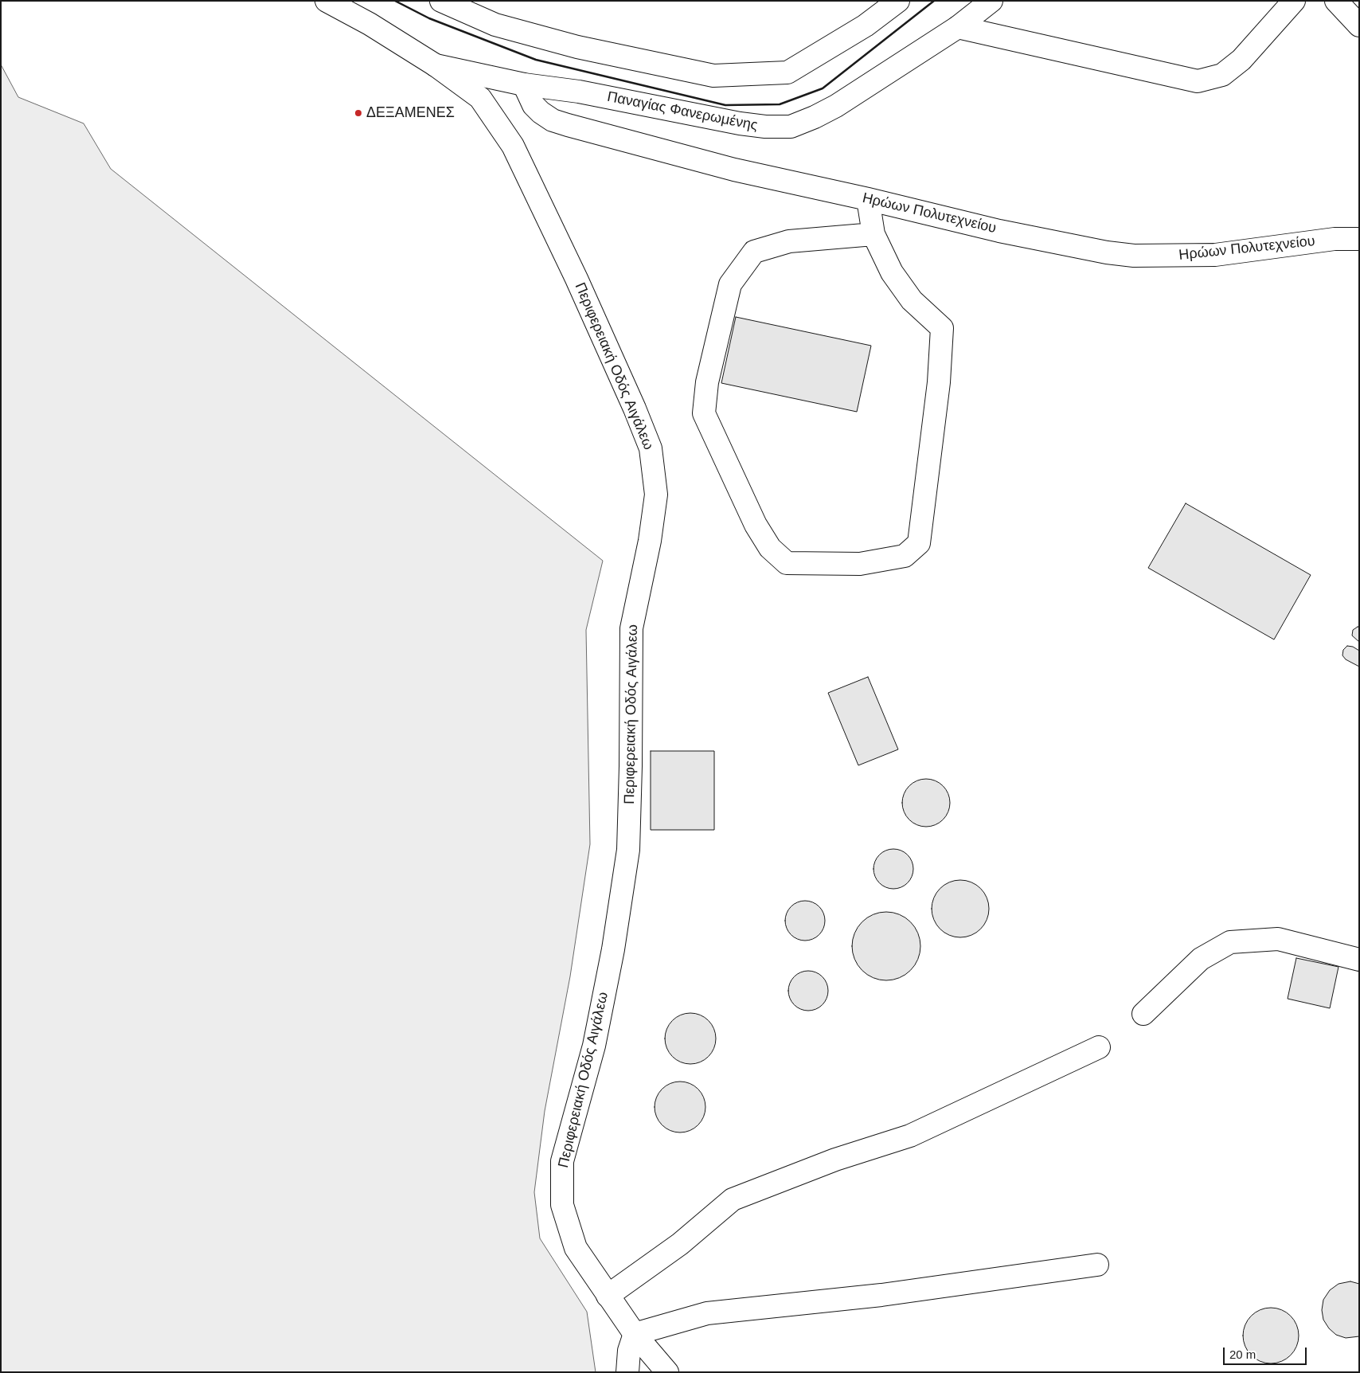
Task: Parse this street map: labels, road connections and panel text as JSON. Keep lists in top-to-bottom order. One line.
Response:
{"streets":{"main road":["Παναγίας Φανερωμένης","Ηρώων Πολυτεχνείου","Περιφερειακή Οδός Αιγάλεω"]},"crossings":[["Παναγίας Φανερωμένης","Ηρώων Πολυτεχνείου"],["Παναγίας Φανερωμένης","Περιφερειακή Οδός Αιγάλεω"]],"places":["ΔΕΞΑΜΕΝΕΣ"],"scale_bar":"20 m"}
